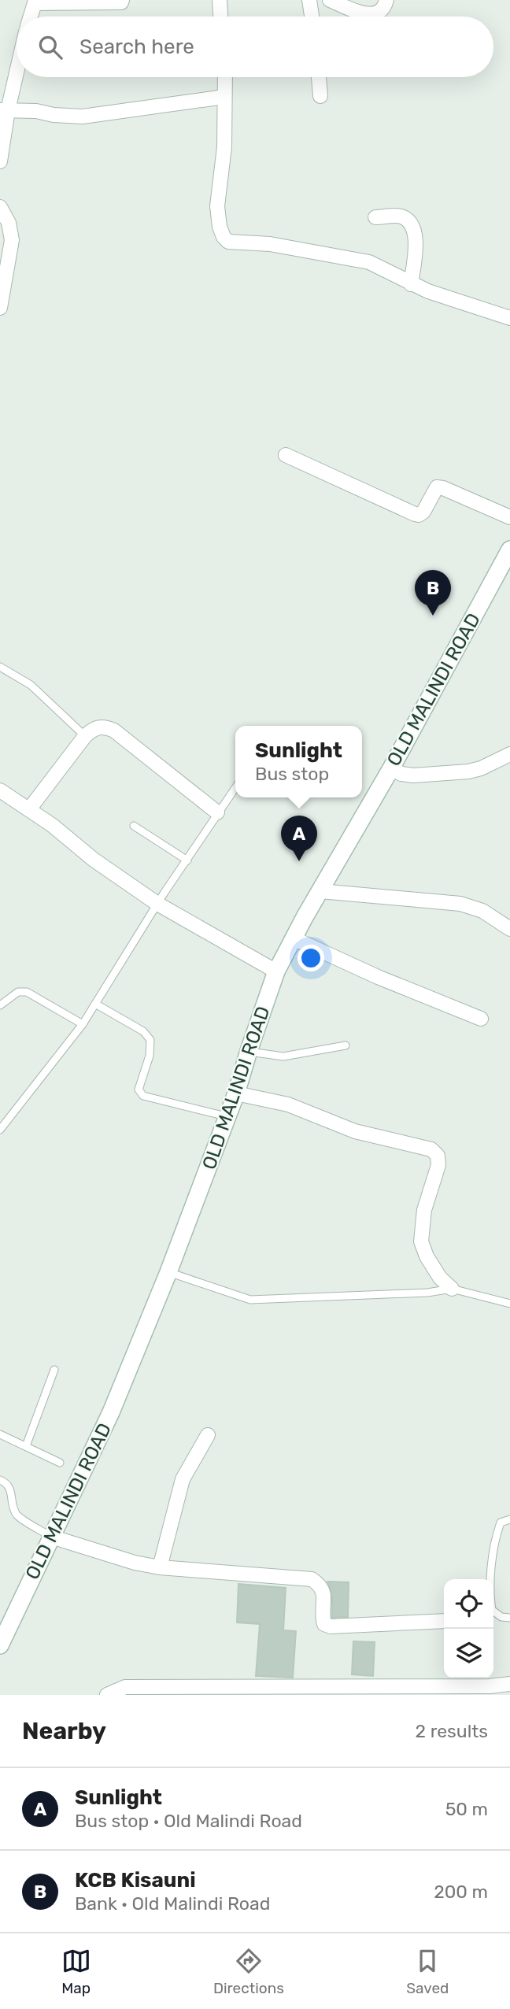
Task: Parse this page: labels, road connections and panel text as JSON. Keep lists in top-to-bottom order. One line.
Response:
{"streets":{"main road":["OLD MALINDI ROAD"]},"page":{"search":"Search here","pins":["B","A"],"popup":["Sunlight","Bus stop"],"heading":["Nearby","2 results"],"list":[{"mark":"A","name":"Sunlight","note":"Bus stop · Old Malindi Road","value":"50 m"},{"mark":"B","name":"KCB Kisauni","note":"Bank · Old Malindi Road","value":"200 m"}],"nav":["Map","Directions","Saved"]}}
